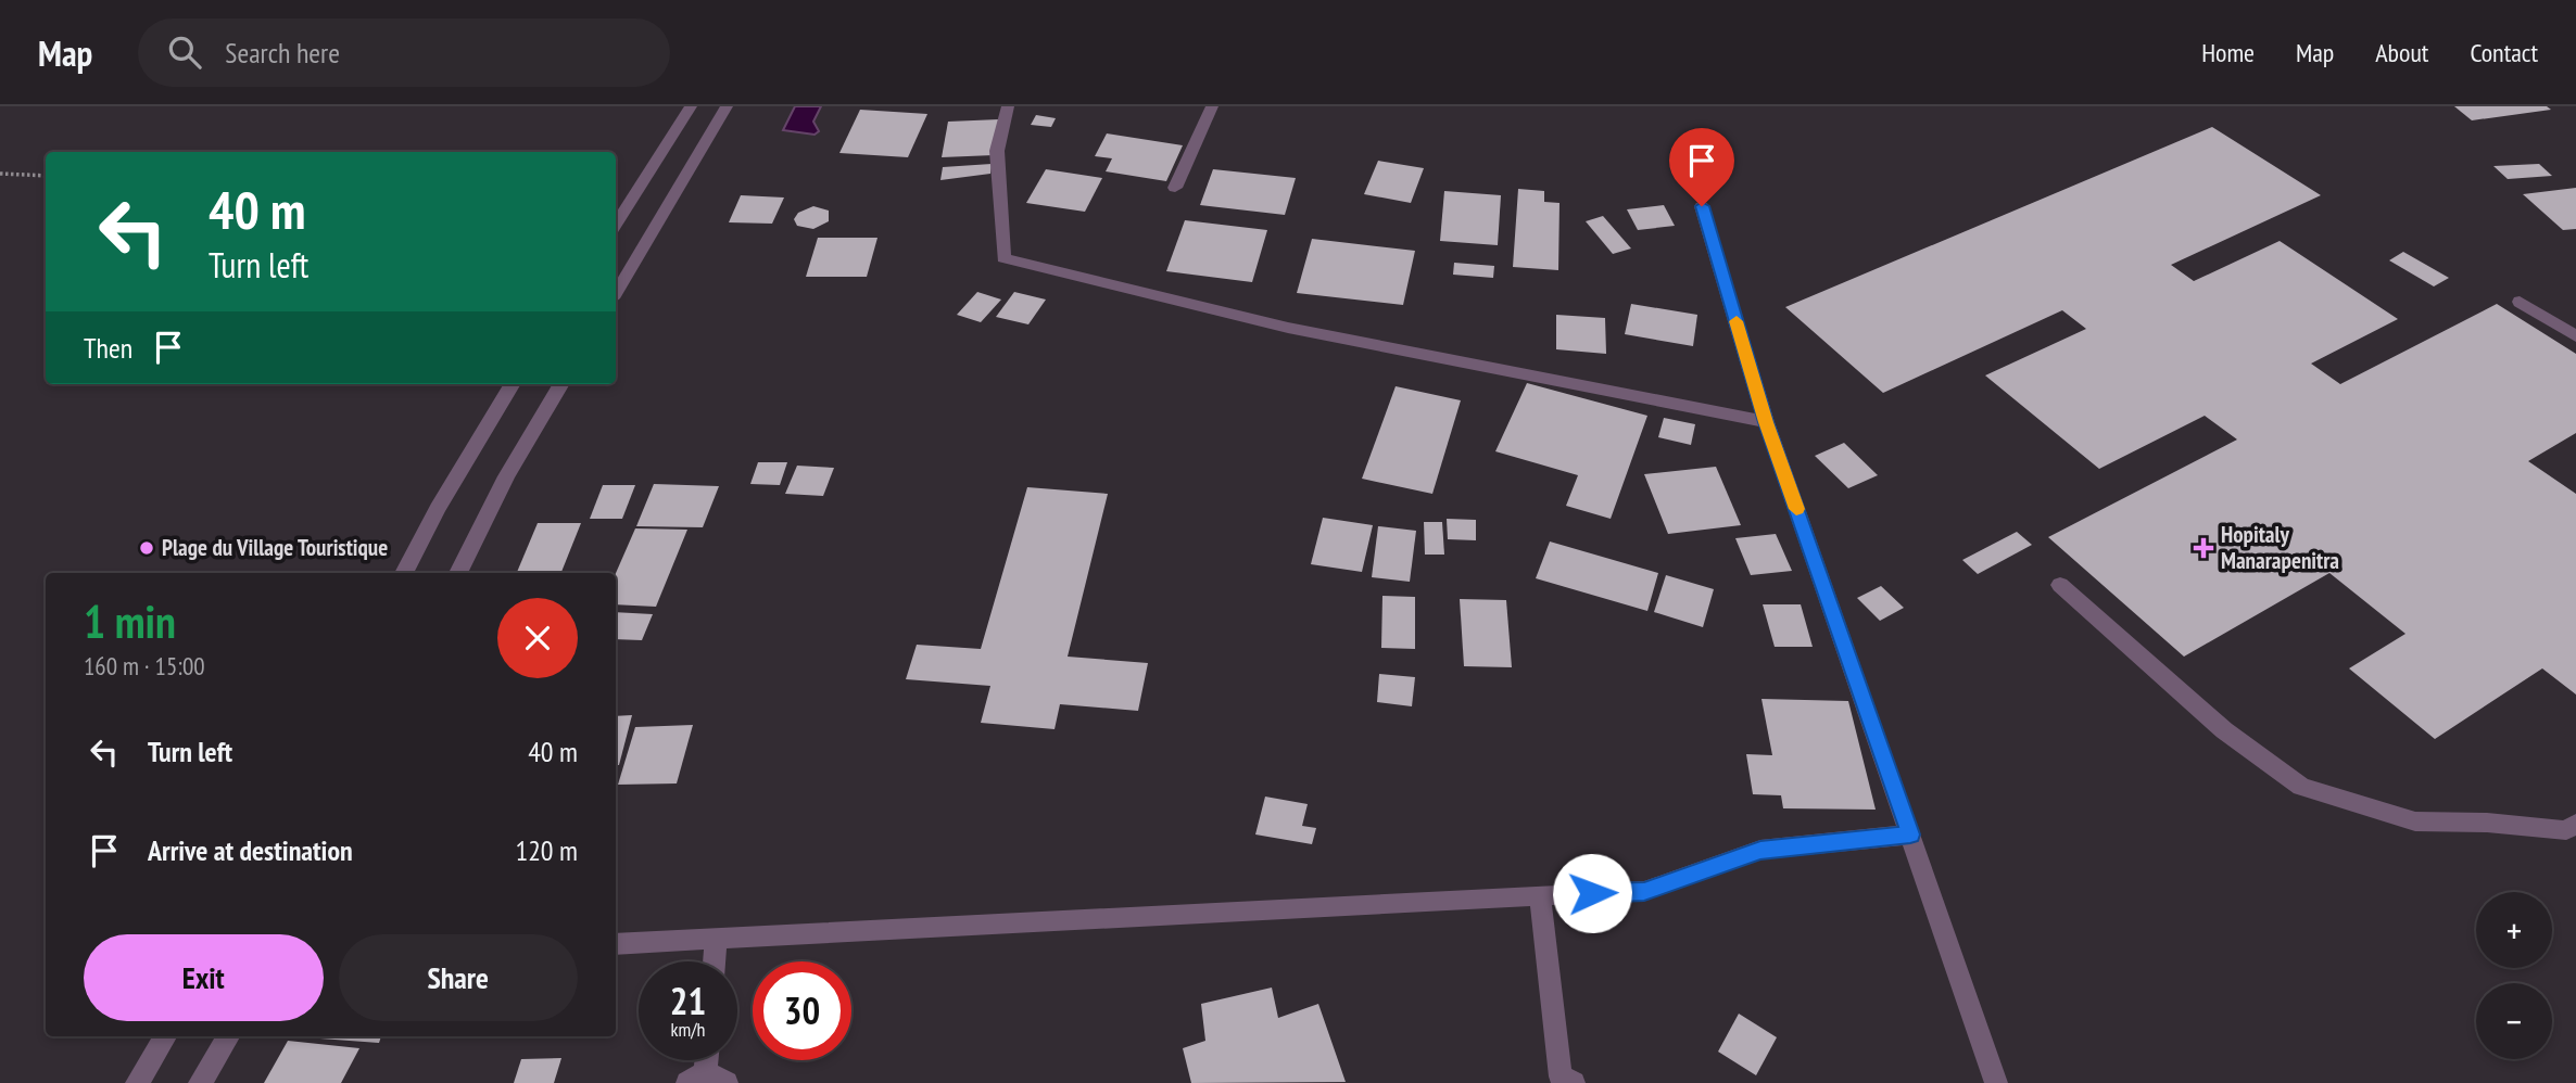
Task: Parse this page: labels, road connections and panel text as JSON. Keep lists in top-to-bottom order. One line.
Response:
{"places":{"other":["Plage du Village Touristique"],"health":["Hopitaly Manarapenitra"]},"page":{"header":"Map","search":"Search here","nav":["Home","Map","About","Contact"],"turn":["40 m","Turn left"],"then":"Then","heading":["1 min","160 m · 15:00"],"list":[{"name":"Turn left","value":"40 m"},{"name":"Arrive at destination","value":"120 m"}],"map_buttons":["+","−"],"buttons":["Exit","Share"],"speed":"21 km/h","limit":"30"}}
